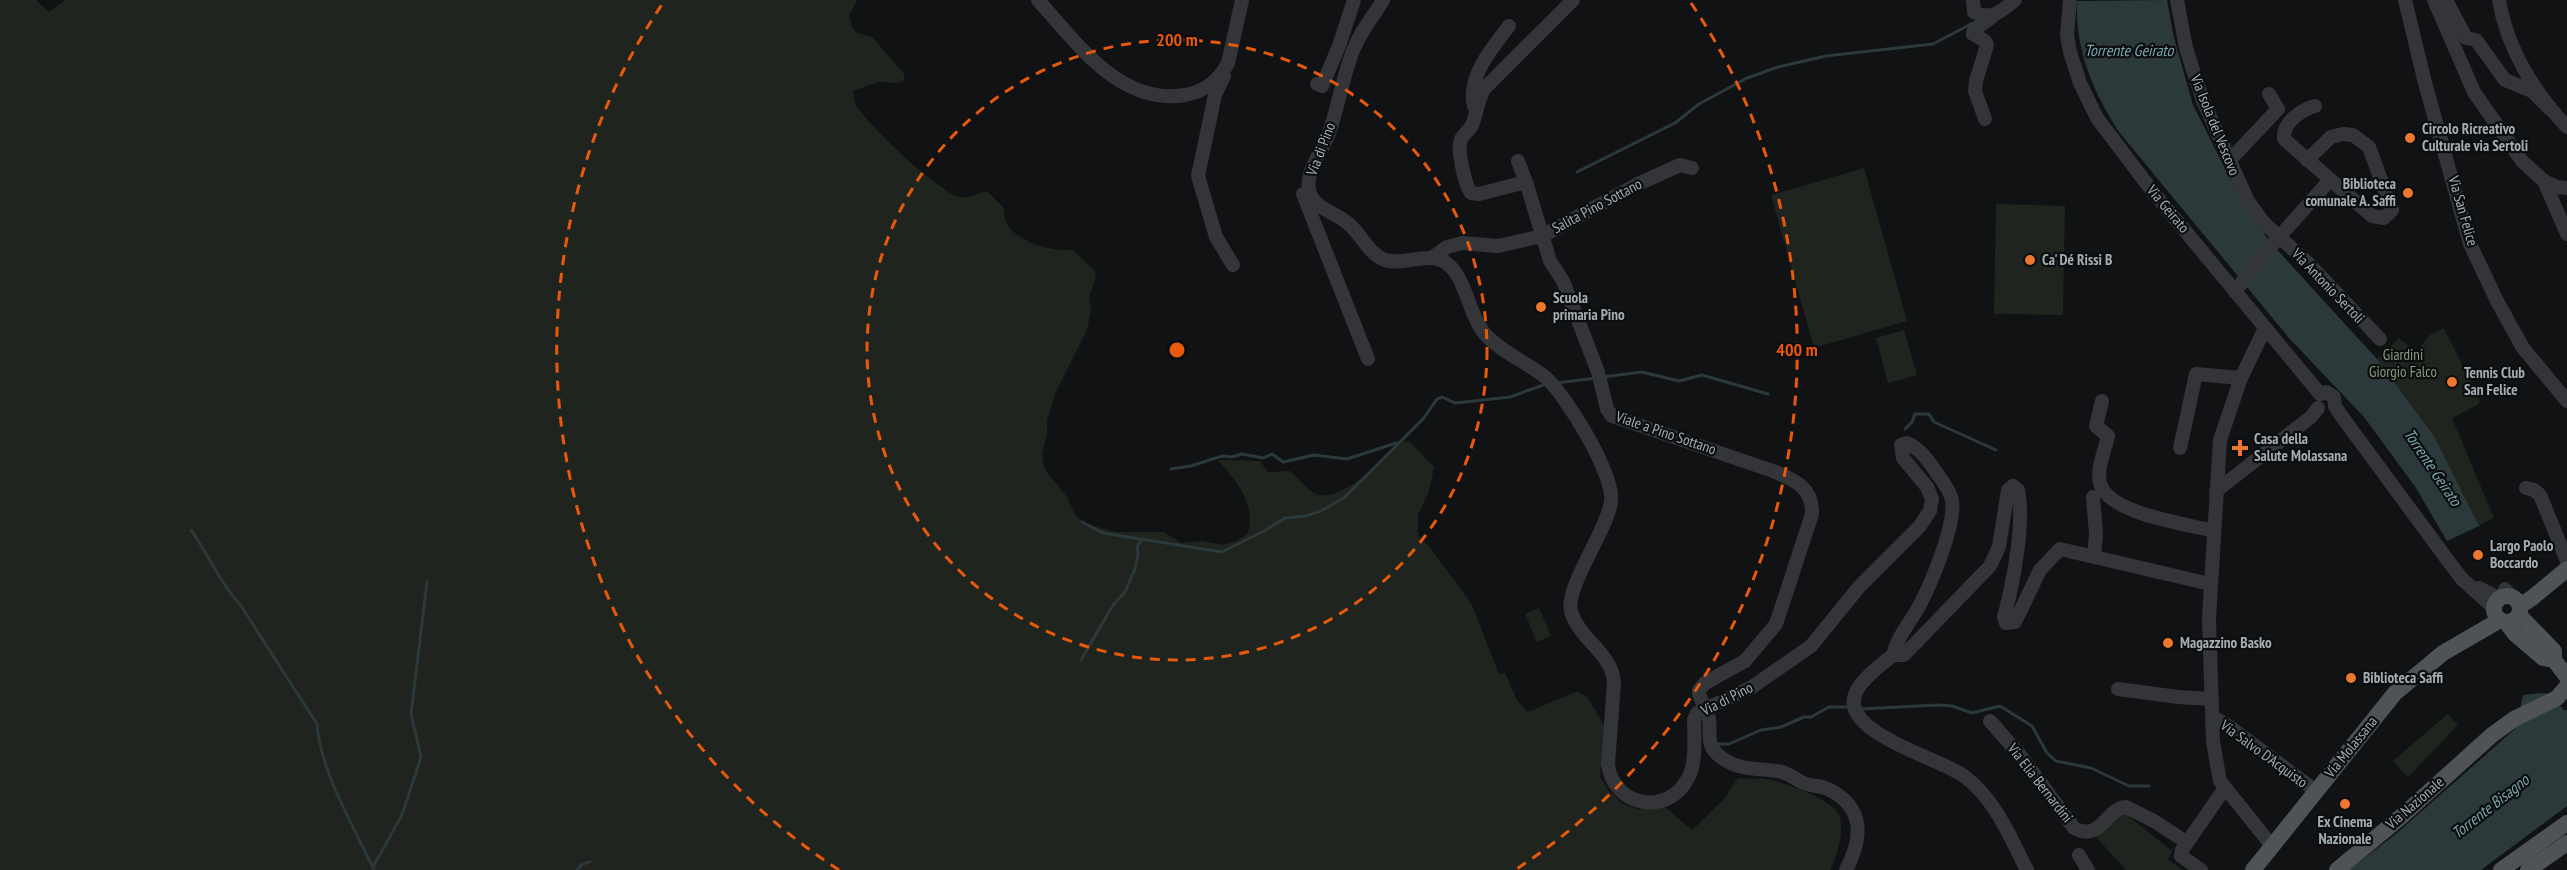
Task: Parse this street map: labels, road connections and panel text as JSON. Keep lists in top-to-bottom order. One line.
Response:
{"streets":{"main road":["Via Molassana","Via Nazionale"],"street":["Via Isola del Vescovo","Via di Pino","Salita Pino Sottano","Via Geirato","Via San Felice","Via Antonio Sertoli","Viale a Pino Sottano","Via Salvo D'Acquisto","Via Elia Bernardini"]},"crossings":[["Via Isola del Vescovo","Via Antonio Sertoli"],["Via di Pino","Salita Pino Sottano"],["Via di Pino","Viale a Pino Sottano"],["Salita Pino Sottano","Viale a Pino Sottano"],["Via Geirato","Via Molassana"],["Via Molassana","Via Salvo D'Acquisto"]],"water":["Torrente Geirato","Torrente Bisagno"],"parks":["Giardini Giorgio Falco"],"places":{"other":["Circolo Ricreativo Culturale via Sertoli","Biblioteca comunale A. Saffi","Ca' Dé Rissi B","Scuola primaria Pino","Tennis Club San Felice","Largo Paolo Boccardo","Magazzino Basko","Biblioteca Saffi","Ex Cinema Nazionale"],"health":["Casa della Salute Molassana"]},"rings":["200 m","400 m"]}
